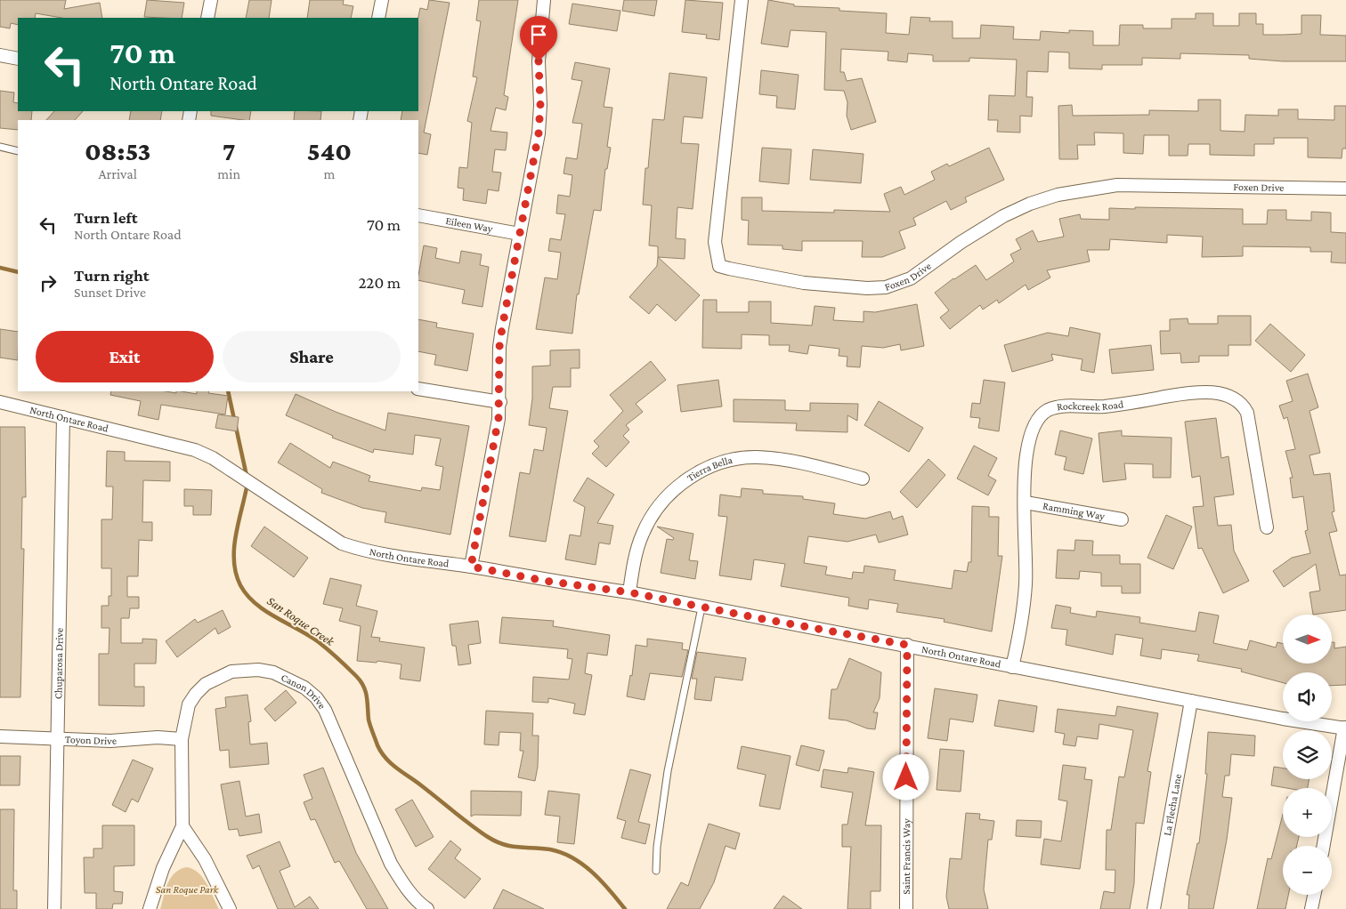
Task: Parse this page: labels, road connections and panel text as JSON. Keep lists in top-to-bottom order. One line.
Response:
{"streets":{"street":["Foxen Drive","Eileen Way","Rockcreek Road","North Ontare Road","Tierra Bella","Ramming Way","Chuparosa Drive","Canon Drive","Toyon Drive","La Flecha Lane","Saint Francis Way"]},"crossings":[["Rockcreek Road","North Ontare Road"],["Rockcreek Road","Ramming Way"],["North Ontare Road","Tierra Bella"],["North Ontare Road","Chuparosa Drive"],["North Ontare Road","La Flecha Lane"],["North Ontare Road","Saint Francis Way"],["Chuparosa Drive","Toyon Drive"],["Canon Drive","Toyon Drive"]],"water":["San Roque Creek"],"parks":["San Roque Park"],"north":"right","page":{"turn":["70 m","North Ontare Road"],"eta":["08:53","Arrival","7","min","540","m"],"list":[{"name":"Turn left","note":"North Ontare Road","value":"70 m"},{"name":"Turn right","note":"Sunset Drive","value":"220 m"}],"buttons":["Exit","Share"],"map_buttons":["+","−"]}}
